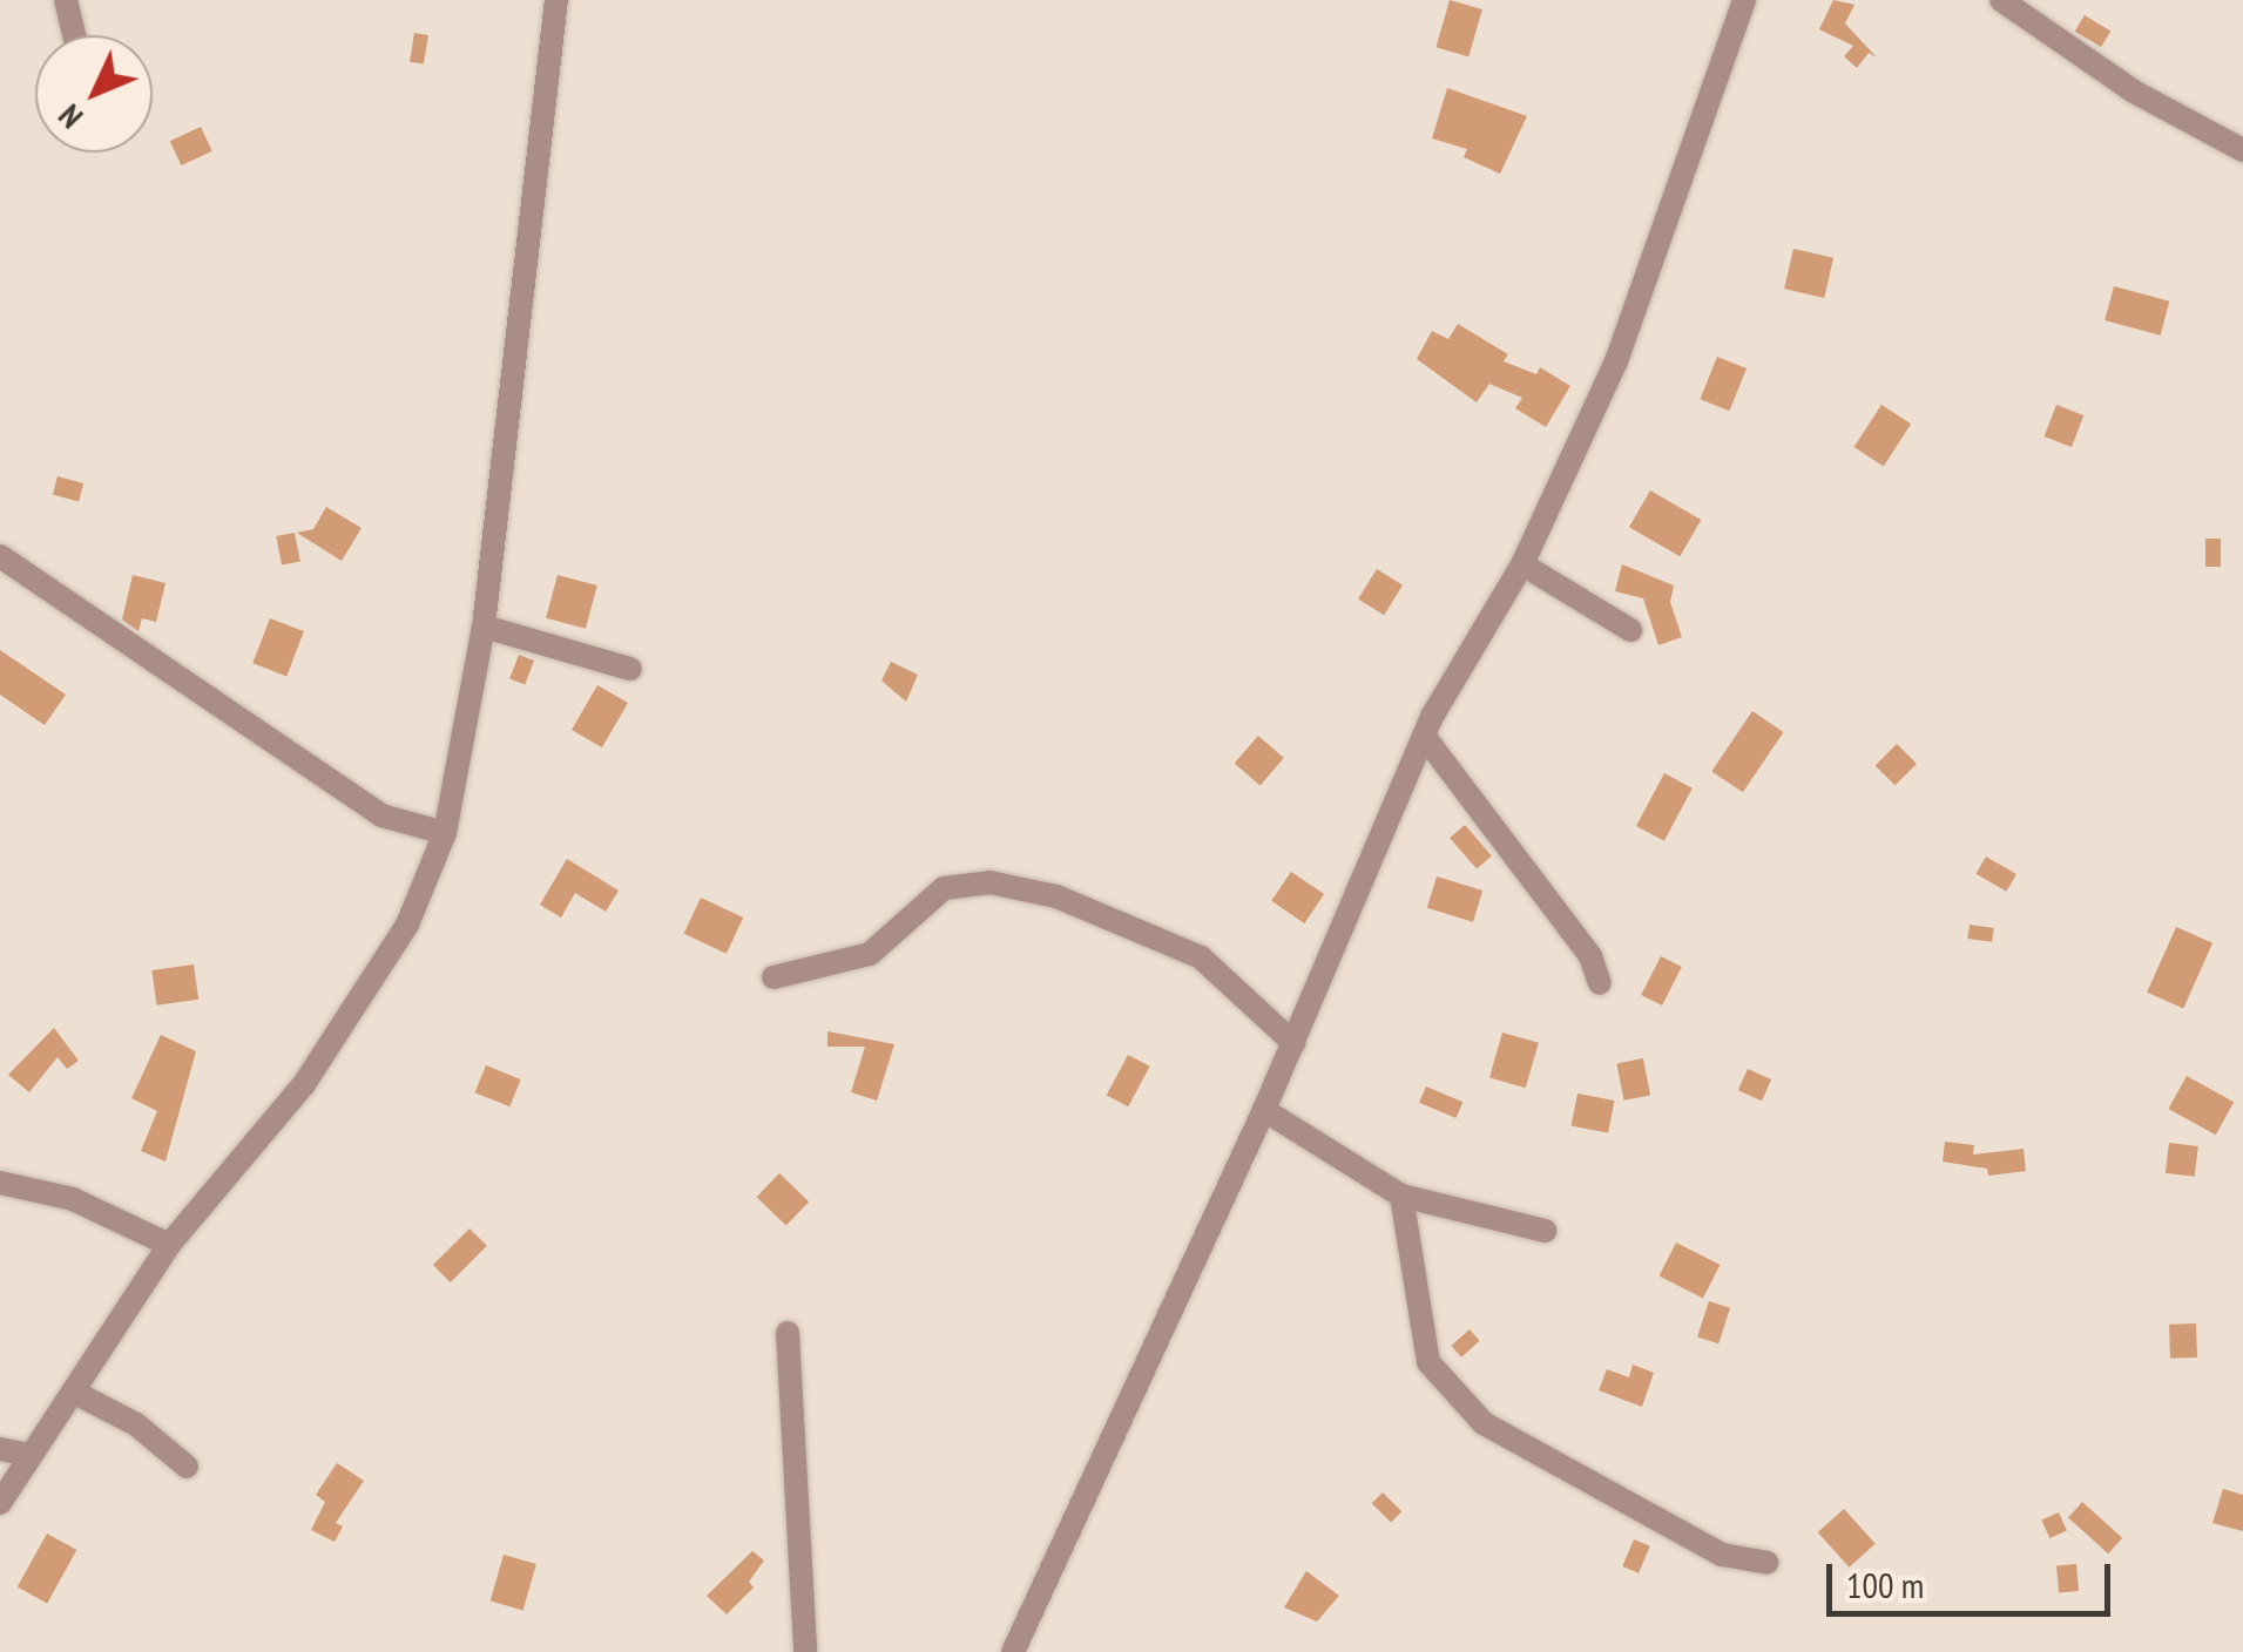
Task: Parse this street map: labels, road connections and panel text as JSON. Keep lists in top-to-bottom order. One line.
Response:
{"scale_bar":"100 m","north":"bottom left"}
